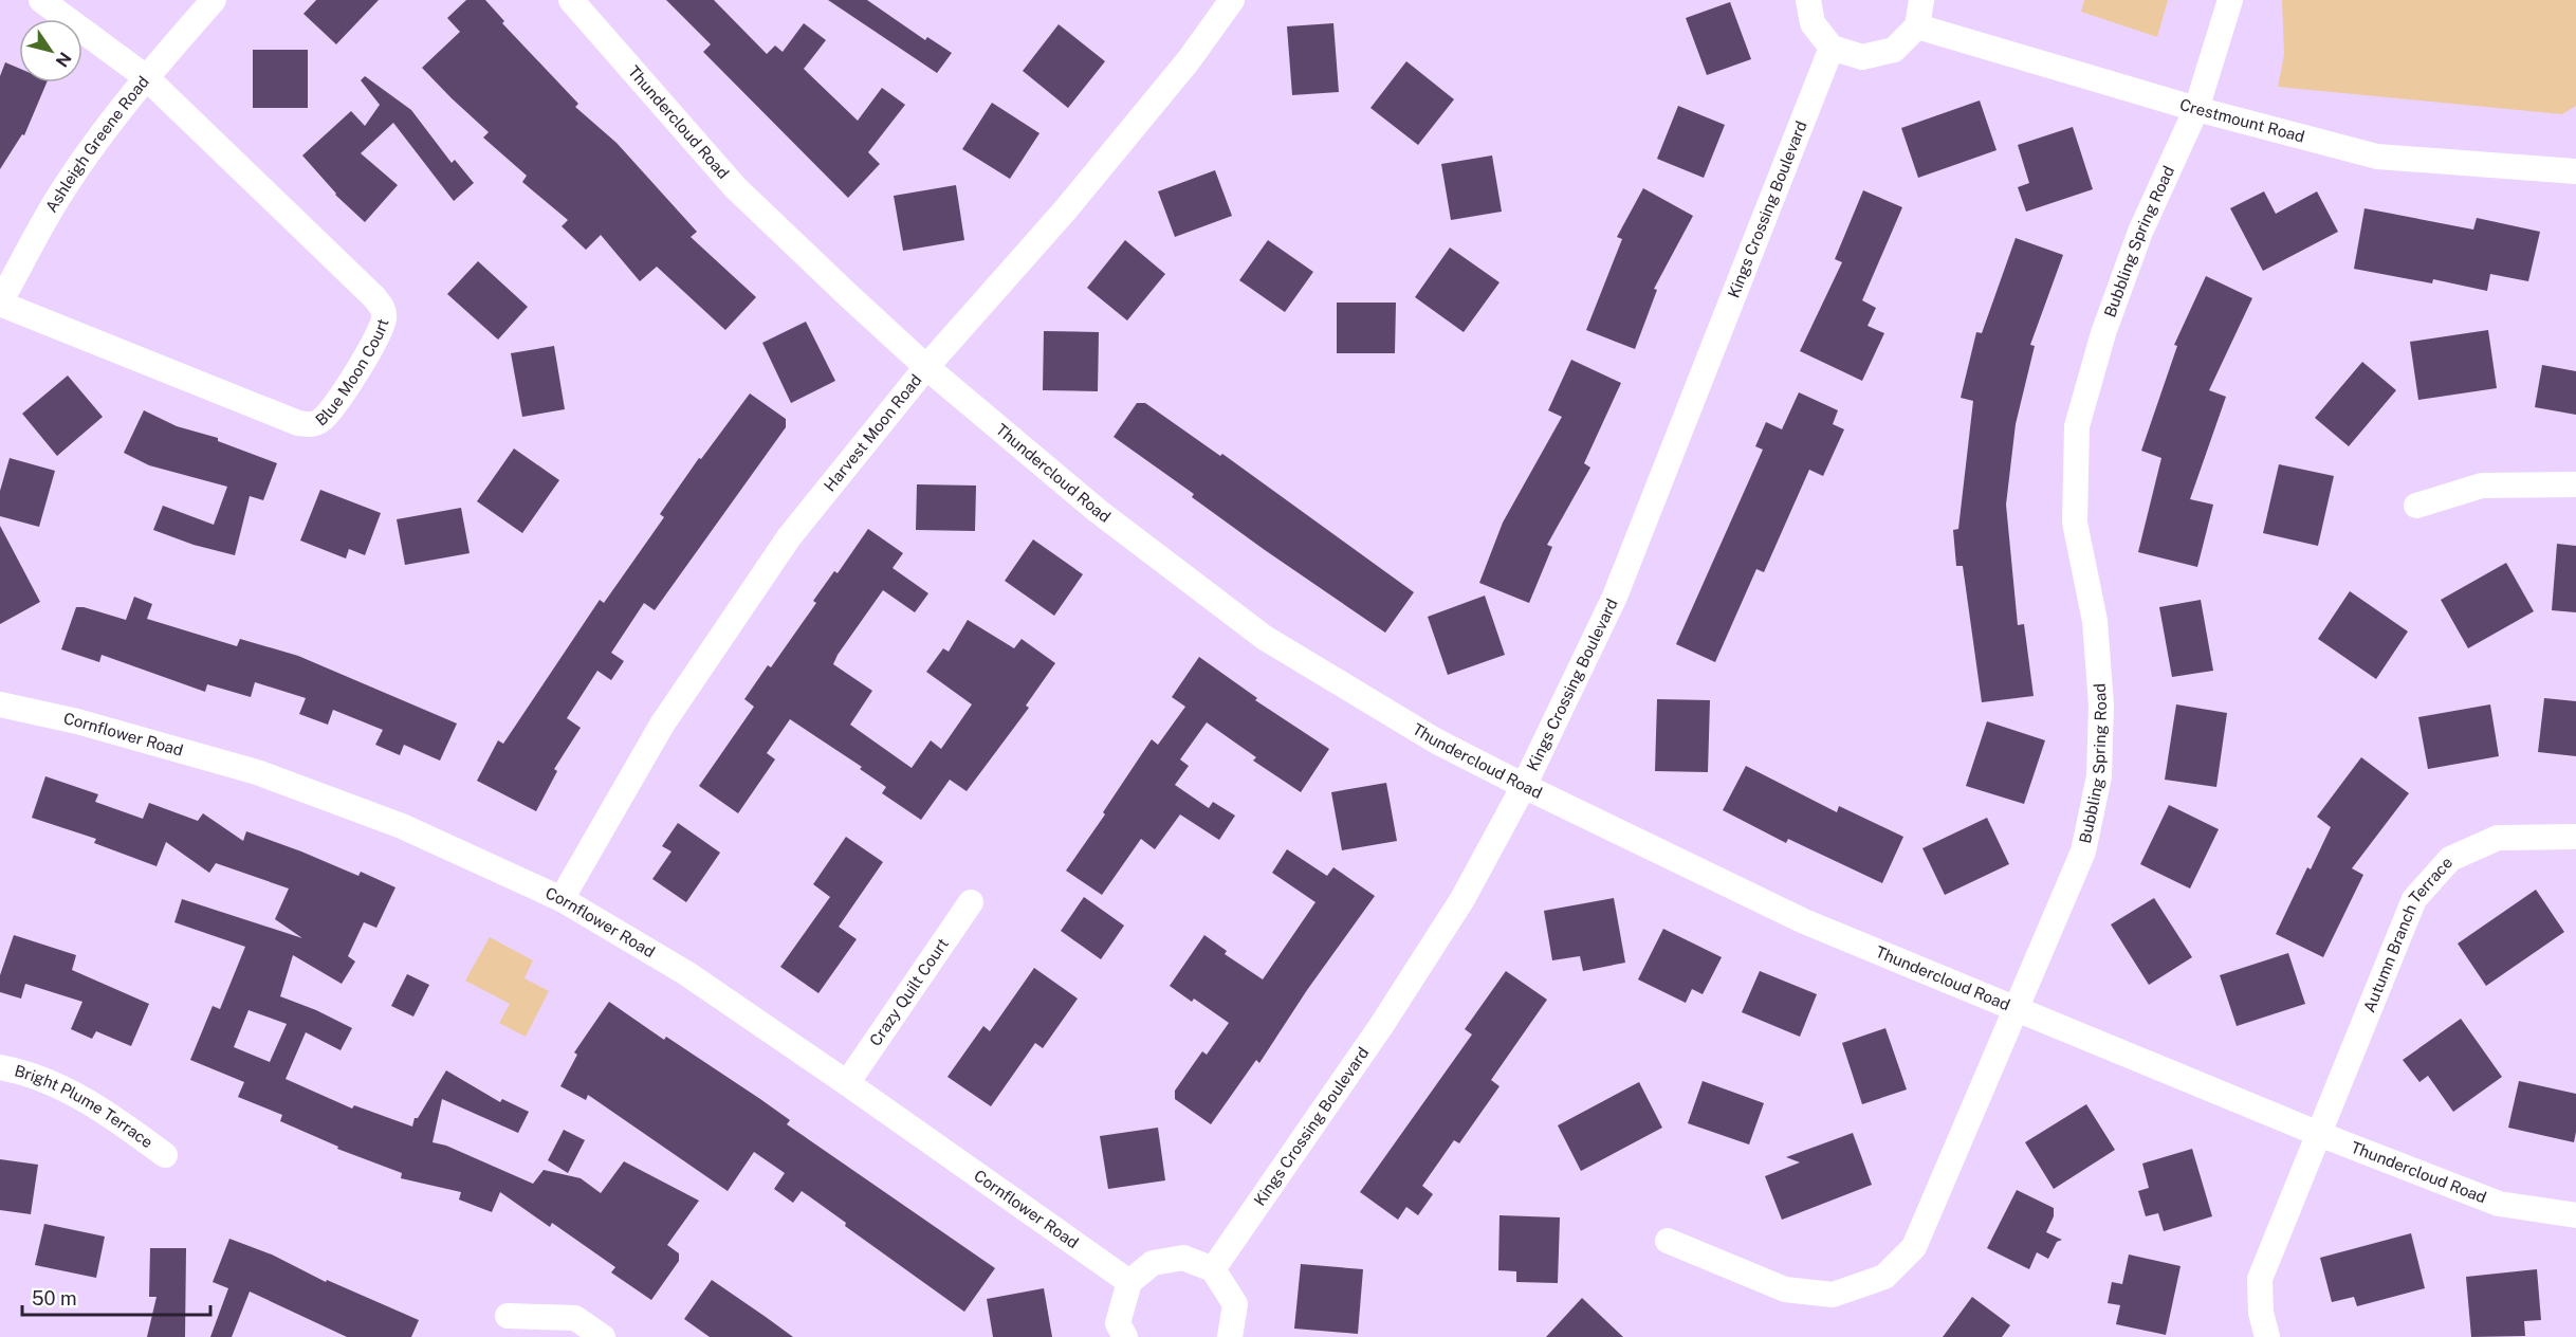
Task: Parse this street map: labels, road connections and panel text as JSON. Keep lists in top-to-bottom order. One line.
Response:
{"streets":{"street":["Crestmount Road","Thundercloud Road","Ashleigh Greene Road","Kings Crossing Boulevard","Bubbling Spring Road","Blue Moon Court","Harvest Moon Road","Cornflower Road","Autumn Branch Terrace","Crazy Quilt Court","Bright Plume Terrace"]},"crossings":[["Crestmount Road","Bubbling Spring Road"],["Thundercloud Road","Kings Crossing Boulevard"],["Thundercloud Road","Bubbling Spring Road"],["Thundercloud Road","Harvest Moon Road"],["Thundercloud Road","Autumn Branch Terrace"],["Ashleigh Greene Road","Blue Moon Court"],["Harvest Moon Road","Cornflower Road"],["Cornflower Road","Crazy Quilt Court"]],"scale_bar":"50 m","north":"bottom right"}
